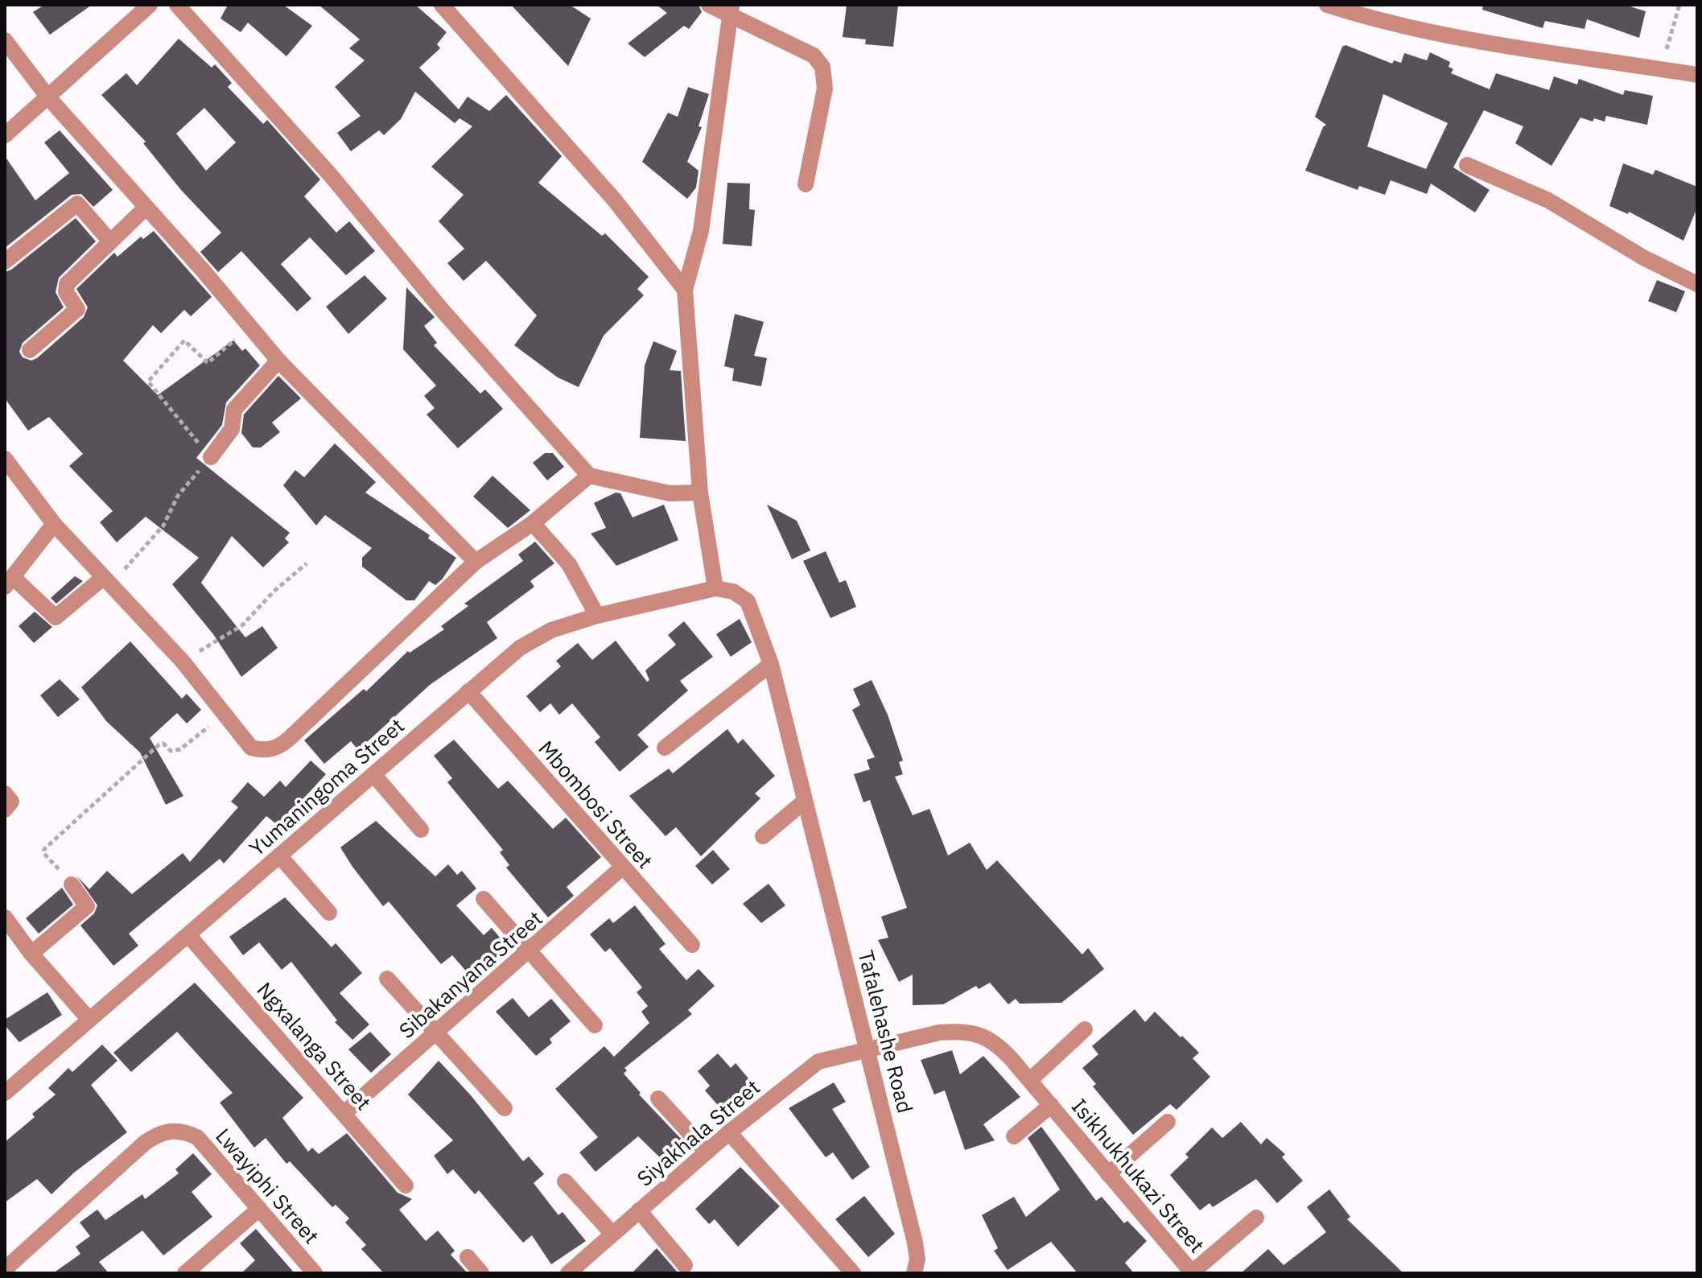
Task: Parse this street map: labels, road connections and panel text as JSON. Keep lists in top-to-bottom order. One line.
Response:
{"streets":{"street":["Yumaningoma Street","Mbombosi Street","Sibakanyana Street","Tafalehashe Road","Ngxalanga Street","Siyakhala Street","Isikhukhukazi Street","Lwayiphi Street"]},"crossings":[["Yumaningoma Street","Mbombosi Street"],["Yumaningoma Street","Tafalehashe Road"],["Yumaningoma Street","Ngxalanga Street"],["Mbombosi Street","Sibakanyana Street"],["Sibakanyana Street","Ngxalanga Street"],["Tafalehashe Road","Siyakhala Street"],["Tafalehashe Road","Isikhukhukazi Street"],["Siyakhala Street","Isikhukhukazi Street"]]}
